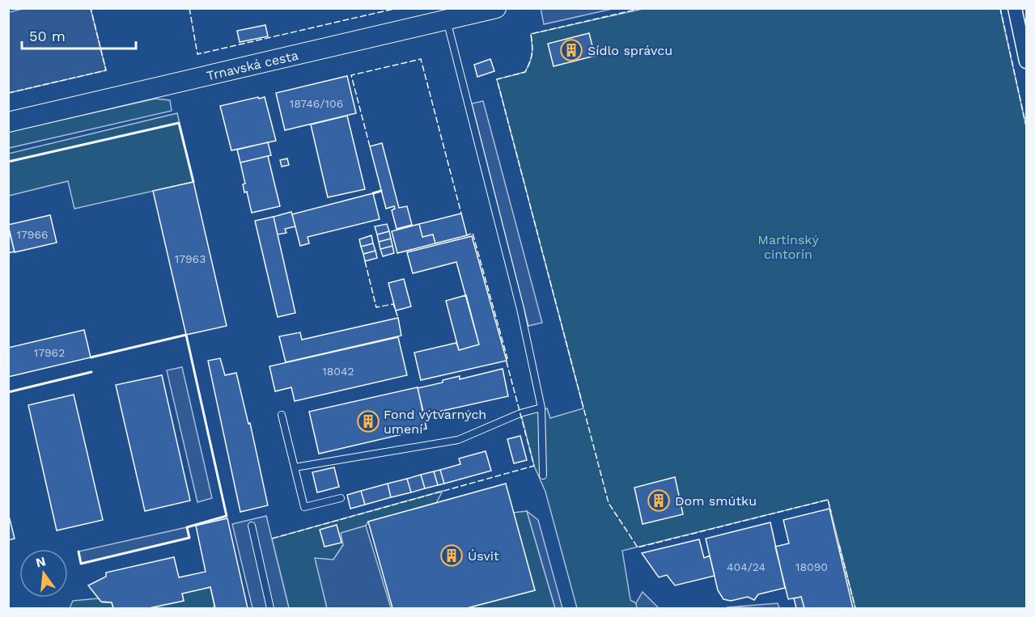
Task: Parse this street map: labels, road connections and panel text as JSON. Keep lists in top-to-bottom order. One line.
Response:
{"streets":{"main road":["Trnavská cesta"]},"parks":["Martinský cintorín"],"places":{"building":["Sídlo správcu","Fond výtvarných umení","Dom smútku","Úsvit"]},"house_numbers":["18746/106","17966","17963","17962","18042","404/24","18090"],"scale_bar":"50 m","north":"top"}
